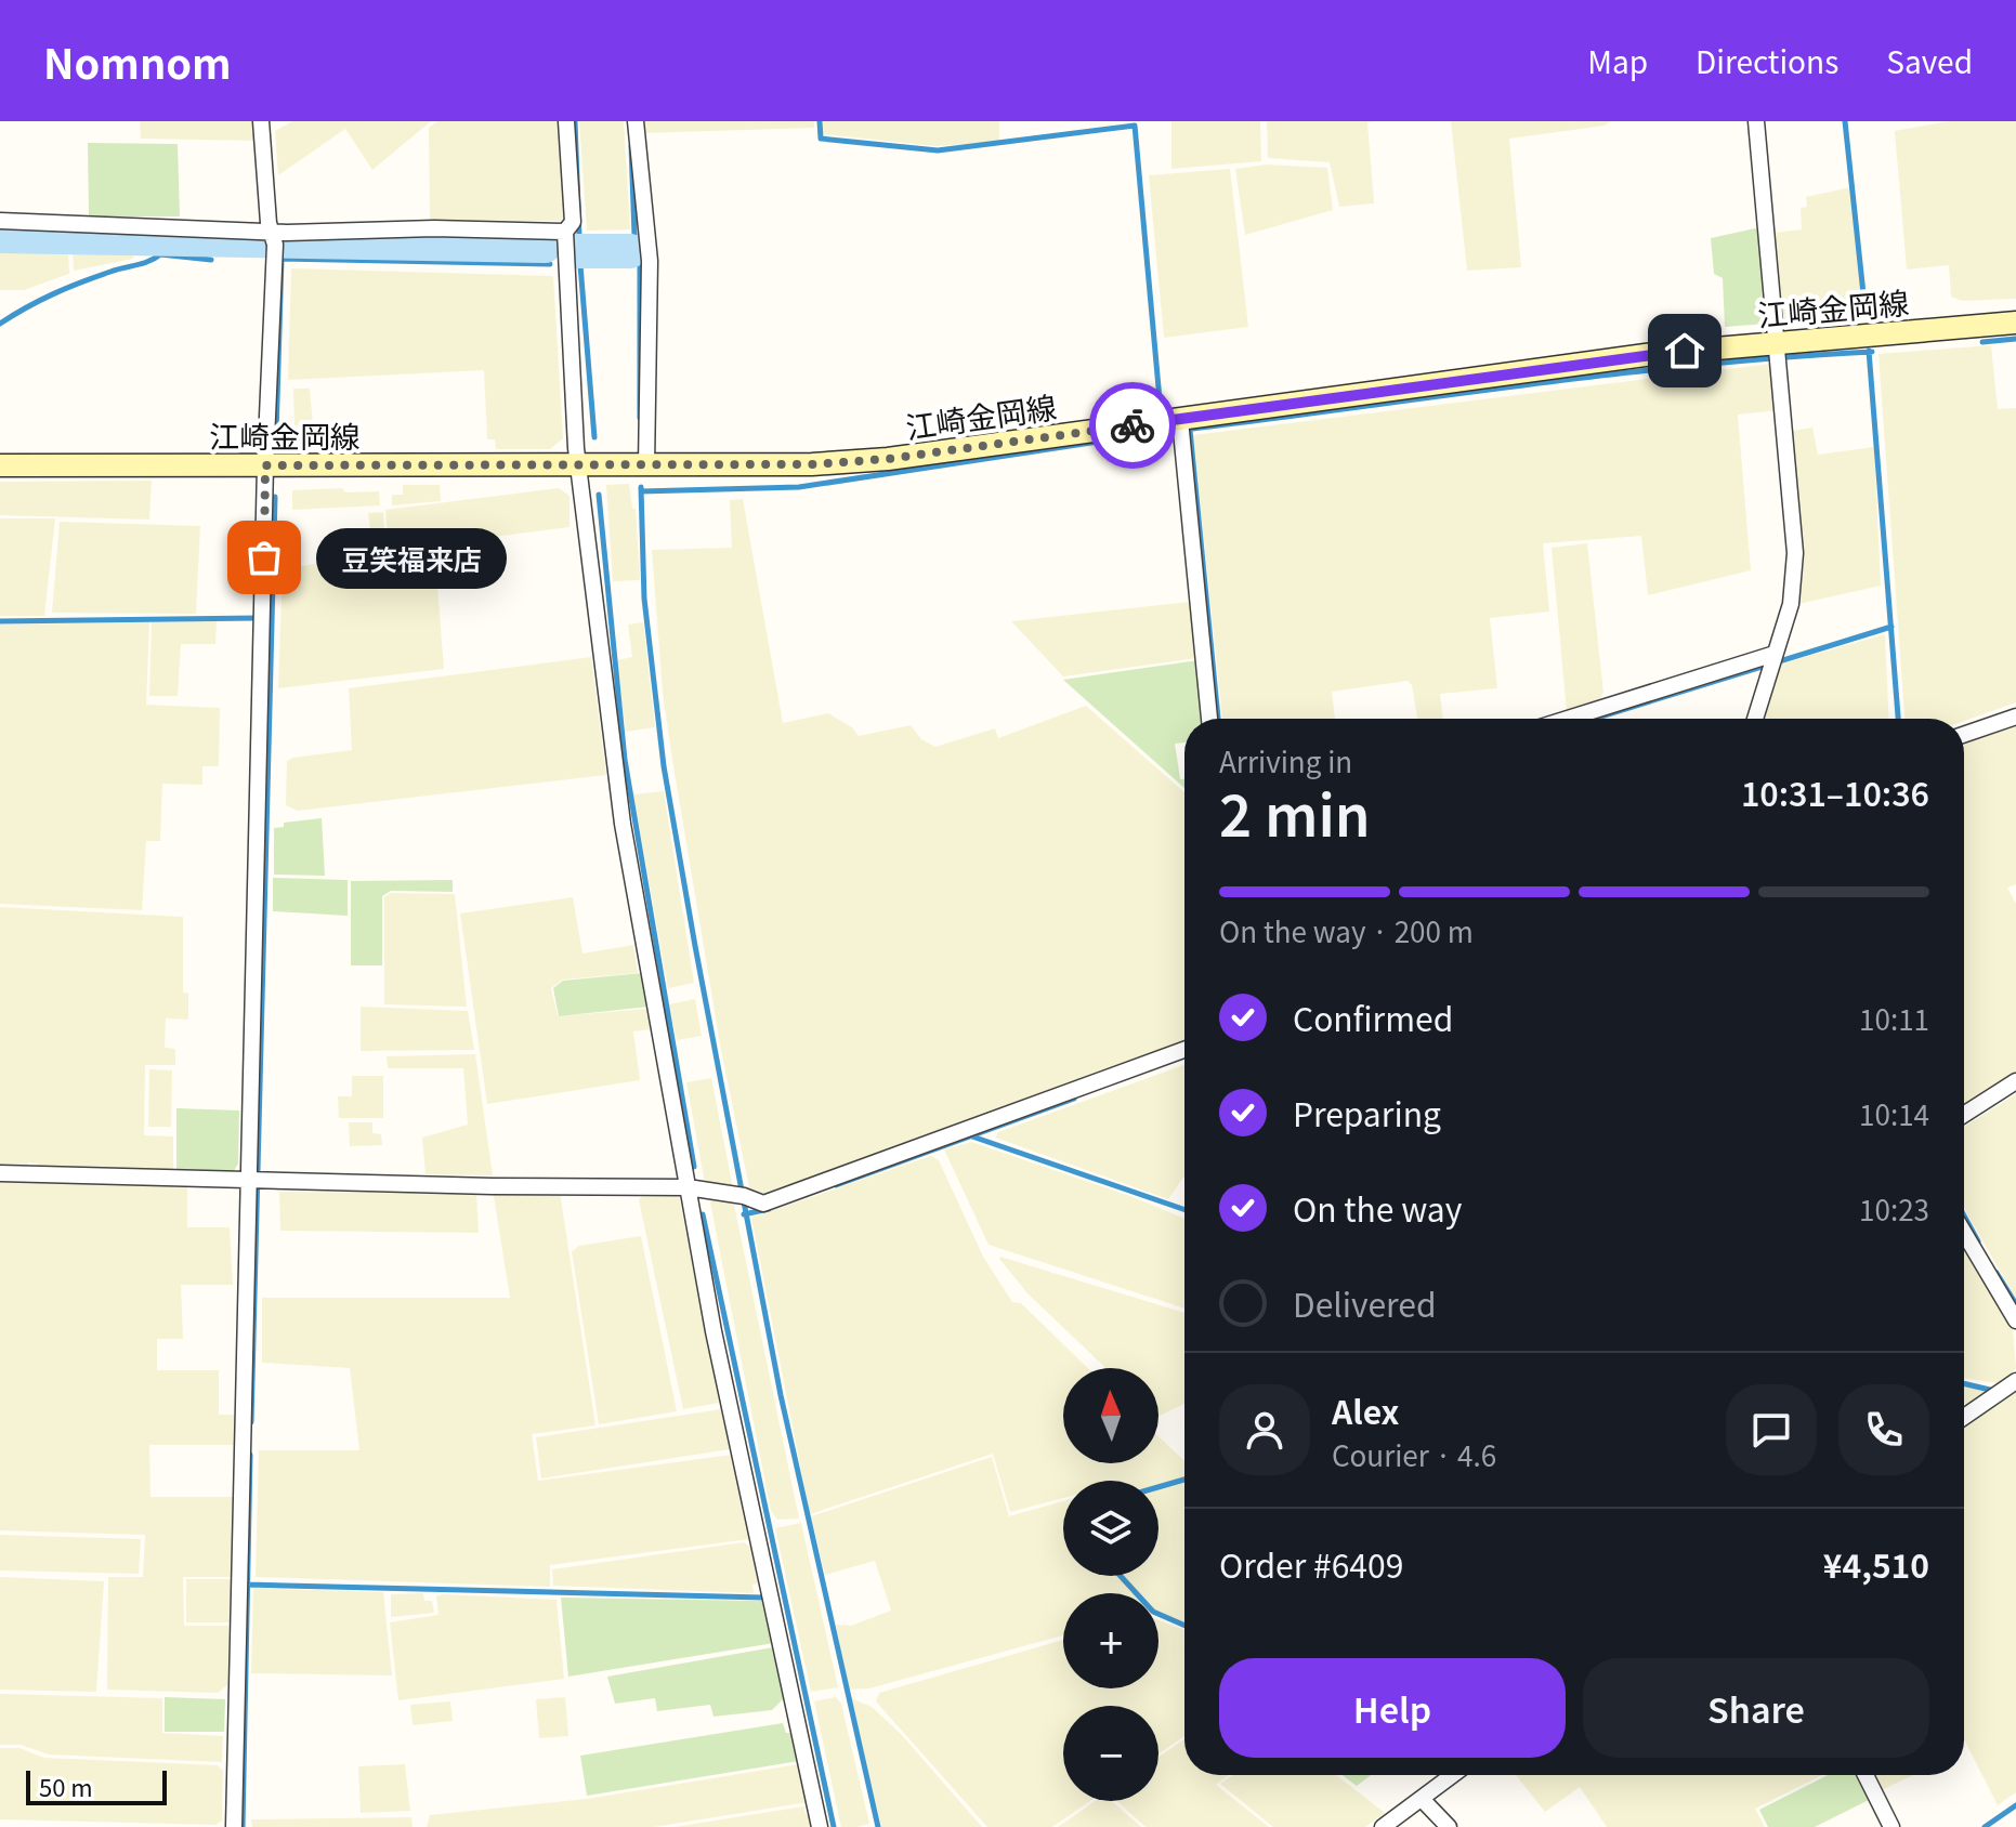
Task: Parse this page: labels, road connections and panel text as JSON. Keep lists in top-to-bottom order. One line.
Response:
{"streets":{"main road":["江崎金岡線"]},"places":["豆笑福来店"],"scale_bar":"50 m","north":"top","page":{"header":"Nomnom","nav":["Map","Directions","Saved"],"bubble":"豆笑福来店","heading":["2 min","Arriving in","10:31–10:36"],"panel":["Alex","Courier · 4.6","Order #6409","¥4,510"],"bar":"On the way · 200 m","list":[["Confirmed","10:11"],["Preparing","10:14"],["On the way","10:23"],"Delivered"],"map_buttons":["+","−"],"buttons":["Help","Share"],"scale":"50 m"}}
